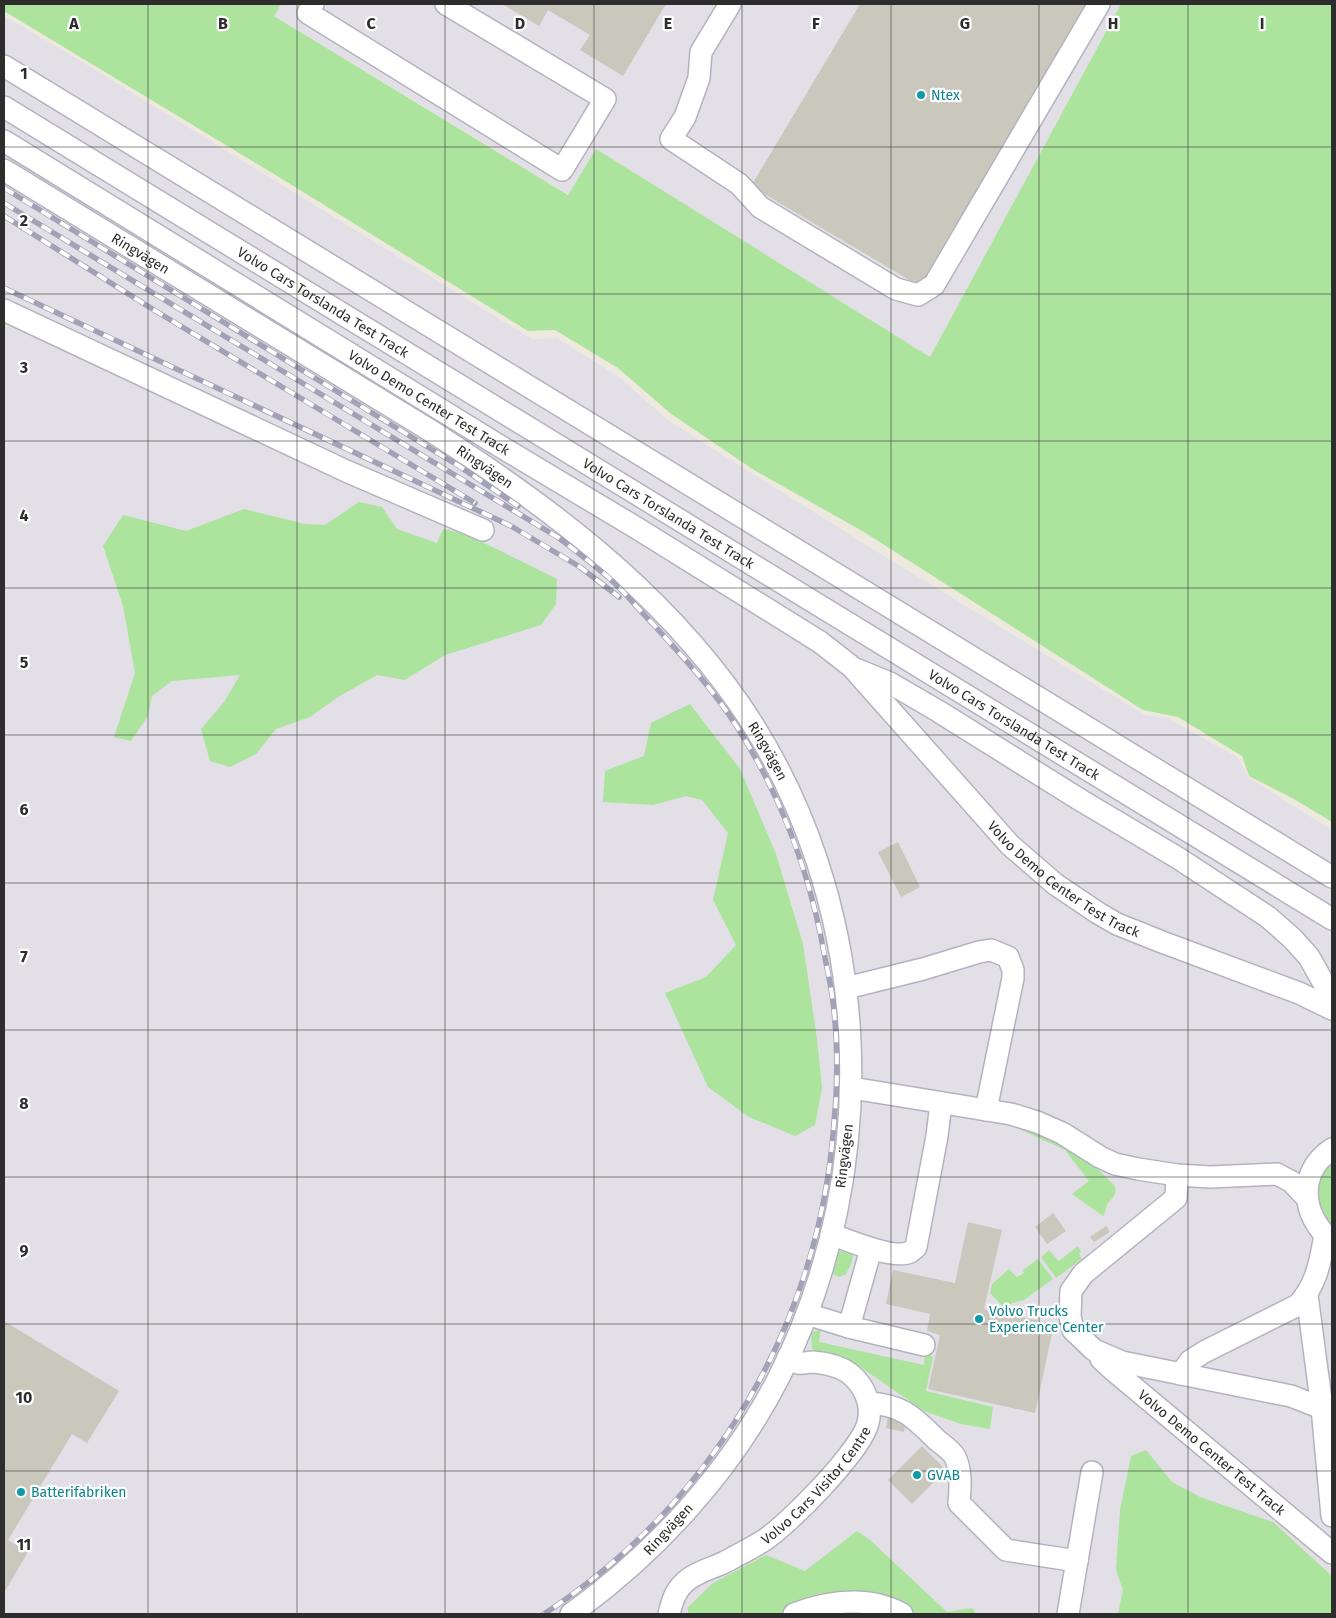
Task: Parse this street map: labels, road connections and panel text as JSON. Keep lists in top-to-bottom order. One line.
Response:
{"streets":{"street":["Ringvägen","Volvo Cars Torslanda Test Track","Volvo Demo Center Test Track","Volvo Cars Visitor Centre"]},"crossings":[["Ringvägen","Volvo Cars Visitor Centre"]],"places":["Ntex","Volvo Trucks Experience Center","GVAB","Batterifabriken"],"grid":{"columns":["A","B","C","D","E","F","G","H","I"],"rows":["1","2","3","4","5","6","7","8","9","10","11"]}}
